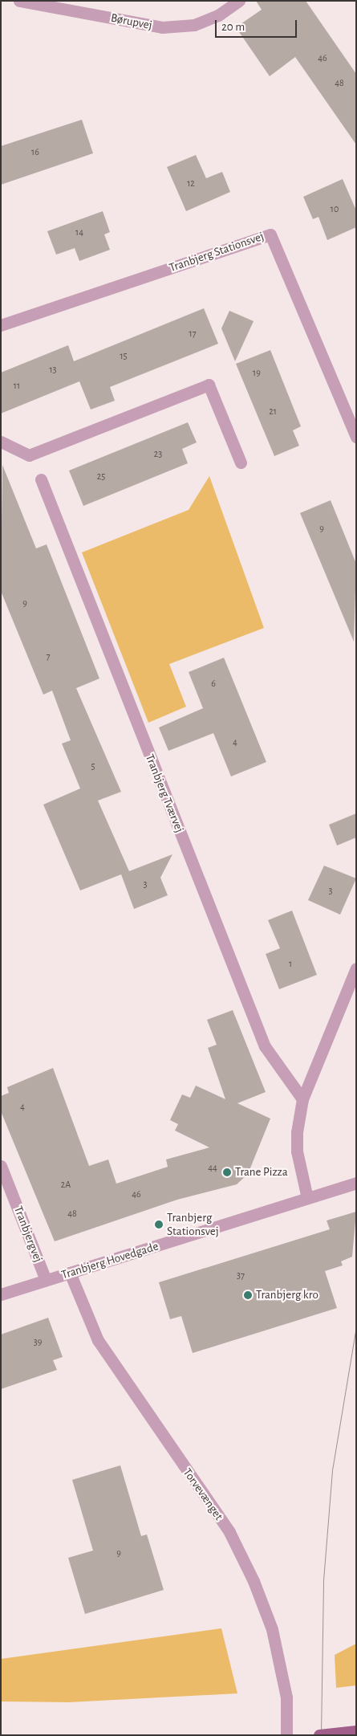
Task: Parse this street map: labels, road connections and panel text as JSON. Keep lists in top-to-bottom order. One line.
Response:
{"streets":{"street":["Børupvej","Tranbjerg Stationsvej","Tranbjerg Tværvej","Tranbjergvej","Tranbjerg Hovedgade","Torvevænget"]},"crossings":[["Tranbjergvej","Tranbjerg Hovedgade"],["Tranbjerg Hovedgade","Torvevænget"]],"places":["Trane Pizza","Tranbjerg Stationsvej","Tranbjerg kro"],"house_numbers":["46","48","16","12","10","14","17","15","13","19","11","21","23","25","9","9","7","6","4","5","3","3","1","4","44","2A","46","48","37","39","9"],"scale_bar":"20 m"}
